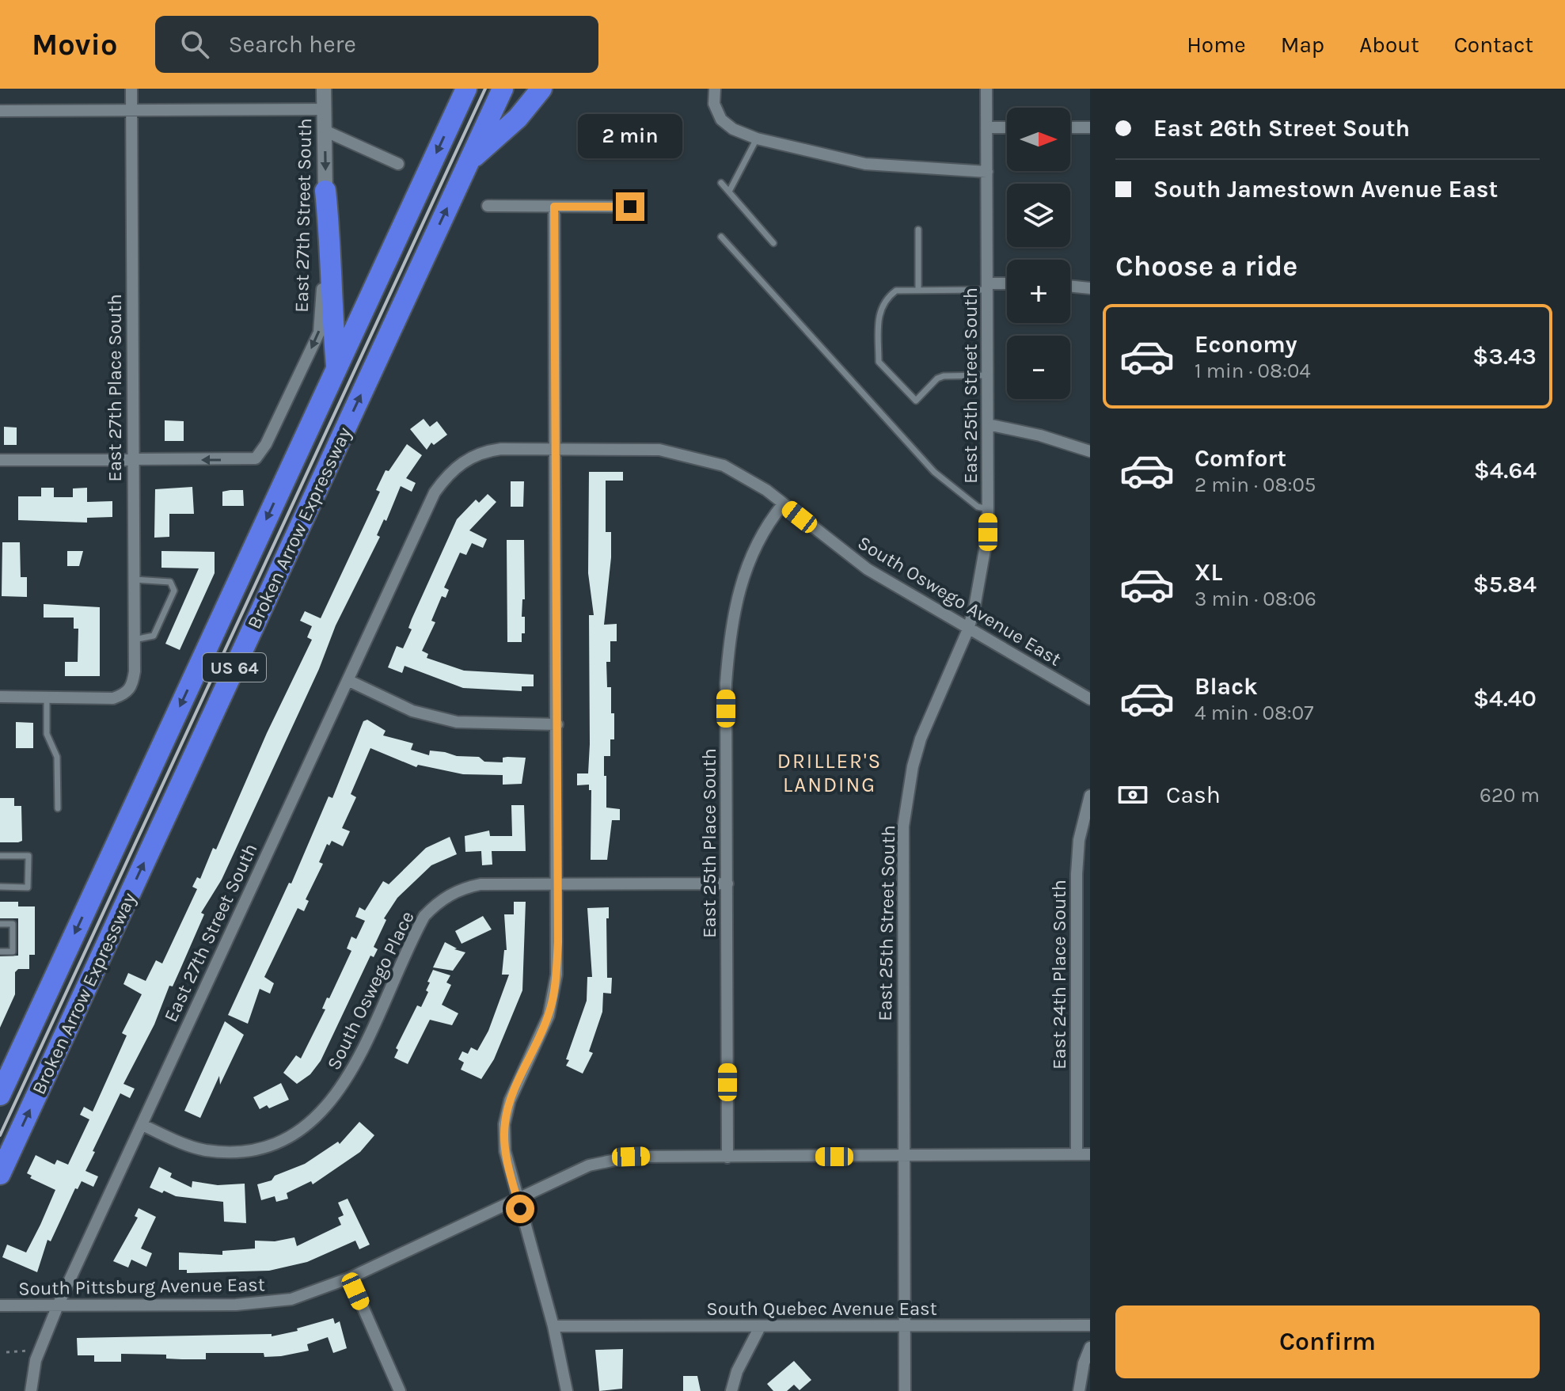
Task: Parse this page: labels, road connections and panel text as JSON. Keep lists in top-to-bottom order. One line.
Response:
{"streets":{"highway":["Broken Arrow Expressway","US 64"],"street":["East 27th Street South","East 25th Street South","East 27th Place South","South Oswego Avenue East","East 25th Place South","East 24th Place South","South Oswego Place","South Pittsburg Avenue East","South Quebec Avenue East"]},"crossings":[["East 27th Street South","East 27th Place South"],["East 27th Street South","South Oswego Avenue East"],["East 27th Street South","South Oswego Place"],["East 27th Street South","South Pittsburg Avenue East"],["East 25th Street South","South Oswego Avenue East"],["East 25th Street South","South Pittsburg Avenue East"],["East 25th Street South","South Quebec Avenue East"],["South Oswego Avenue East","East 25th Place South"],["East 25th Place South","South Oswego Place"],["East 25th Place South","South Pittsburg Avenue East"],["East 24th Place South","South Pittsburg Avenue East"]],"districts":["DRILLER'S LANDING"],"north":"right","page":{"header":"Movio","search":"Search here","nav":["Home","Map","About","Contact"],"banner":["East 26th Street South","South Jamestown Avenue East"],"map_buttons":["+","−"],"bubble":"2 min","heading":"Choose a ride","list":[{"name":"Economy","note":"1 min · 08:04","value":"$3.43"},{"name":"Comfort","note":"2 min · 08:05","value":"$4.64"},{"name":"XL","note":"3 min · 08:06","value":"$5.84"},{"name":"Black","note":"4 min · 08:07","value":"$4.40"}],"pay":["Cash","620 m"],"buttons":"Confirm"}}
